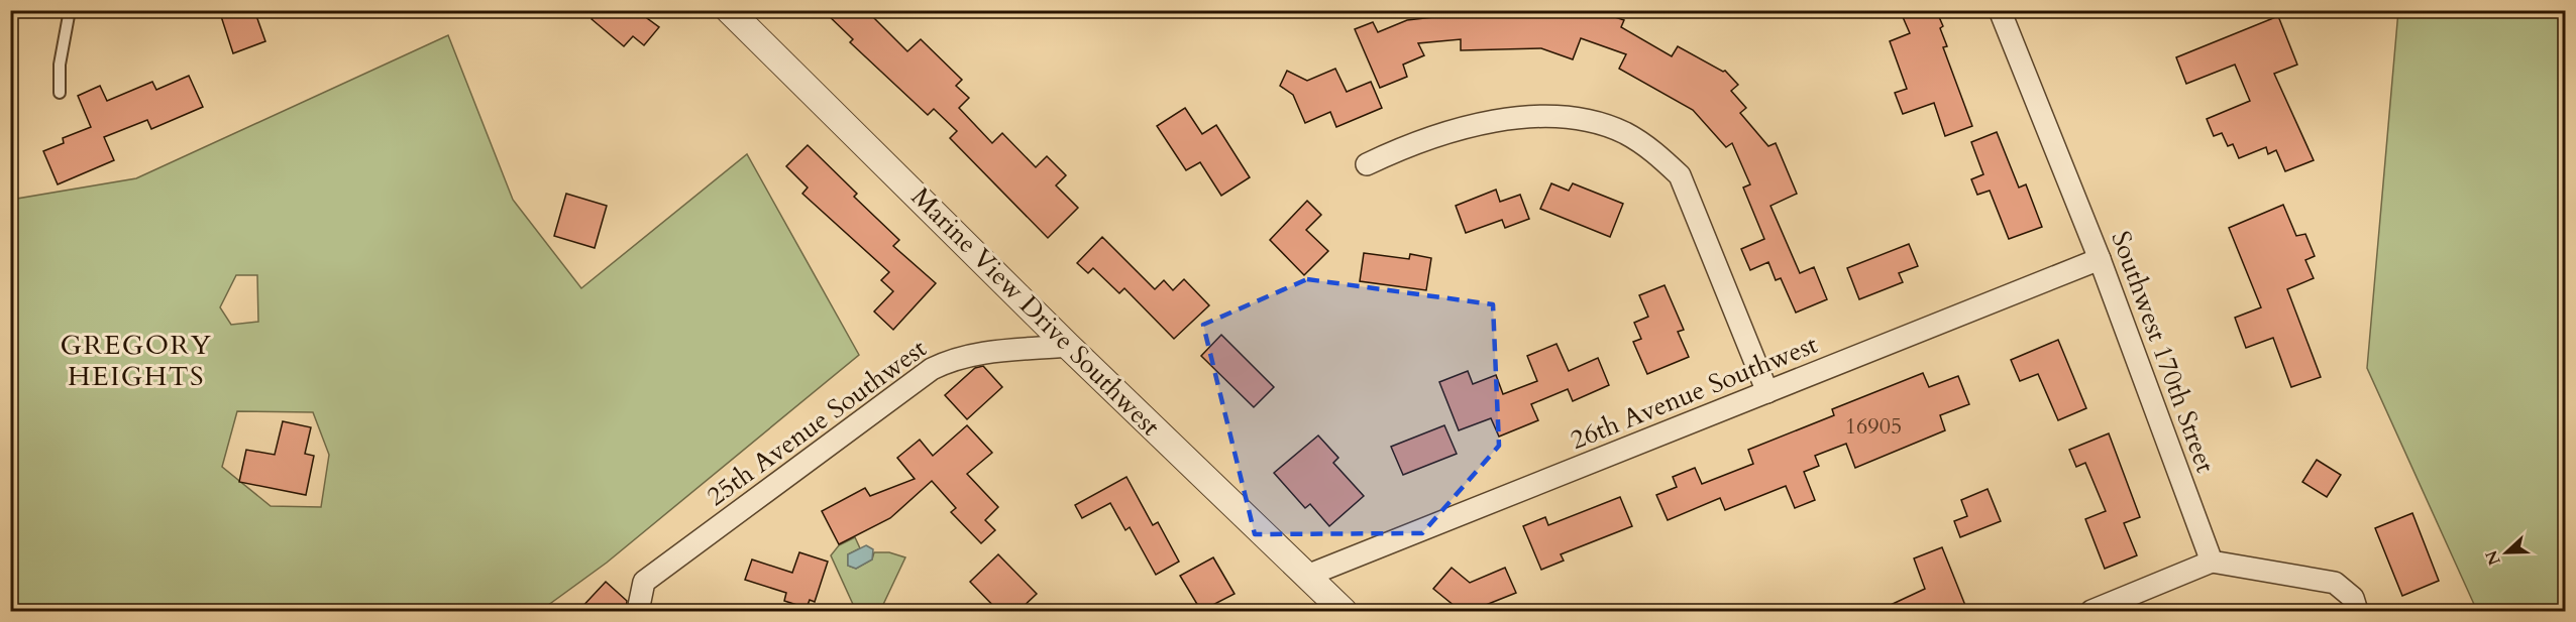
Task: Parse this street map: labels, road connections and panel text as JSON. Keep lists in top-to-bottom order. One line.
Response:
{"streets":{"street":["Marine View Drive Southwest","Southwest 170th Street","26th Avenue Southwest","25th Avenue Southwest"]},"crossings":[["Marine View Drive Southwest","26th Avenue Southwest"],["Marine View Drive Southwest","25th Avenue Southwest"],["Southwest 170th Street","26th Avenue Southwest"]],"districts":["GREGORY HEIGHTS"],"house_numbers":["16905"],"north":"left"}
